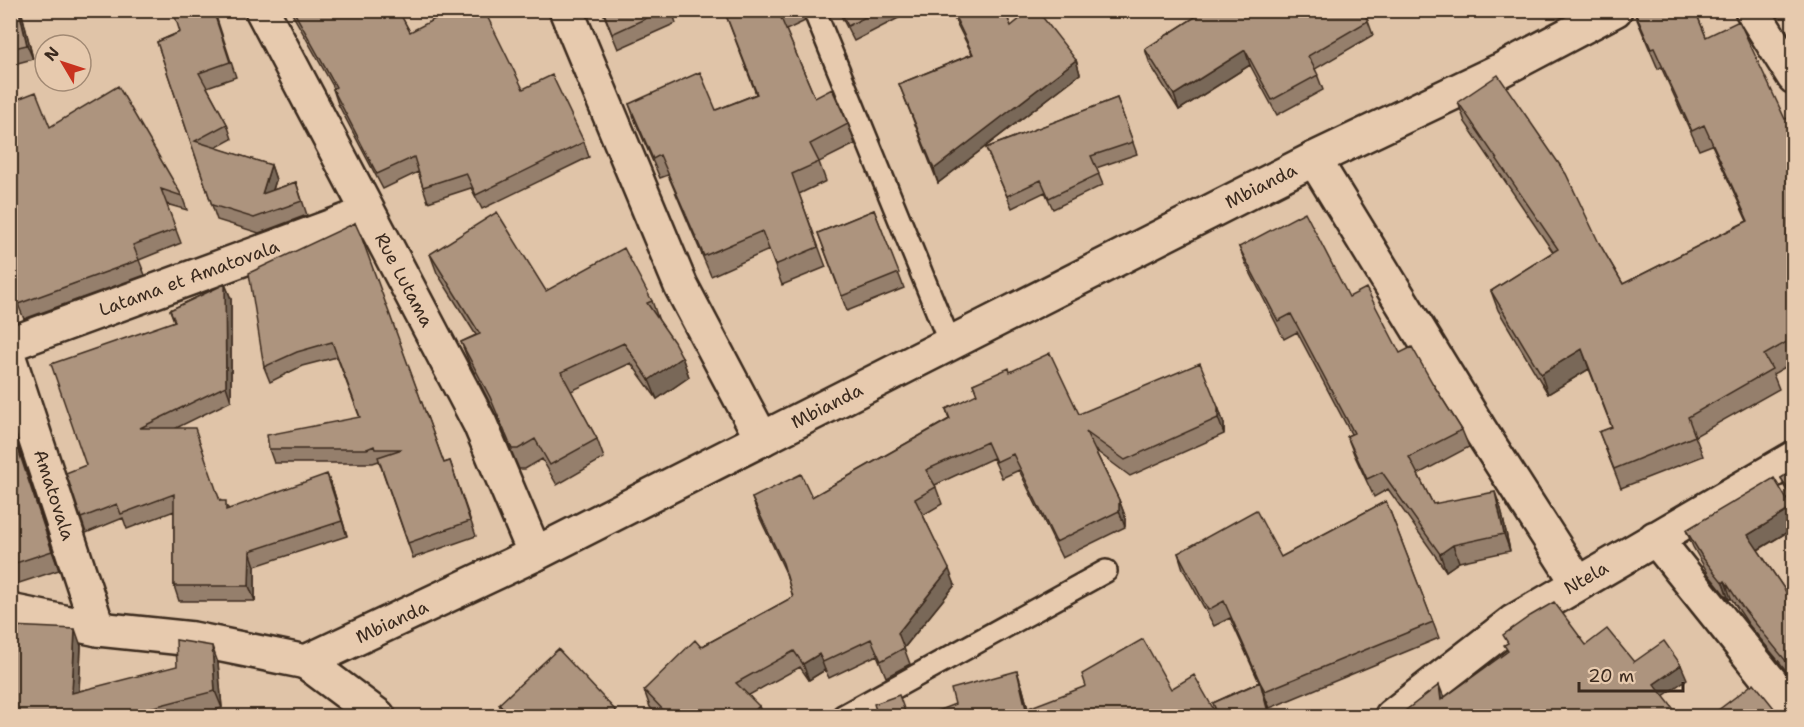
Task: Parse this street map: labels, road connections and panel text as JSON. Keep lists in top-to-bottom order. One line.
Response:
{"streets":{"street":["Mbianda","Latama et Amatovala","Rue Lutama","Amatovala","Ntela"]},"crossings":[["Mbianda","Rue Lutama"],["Latama et Amatovala","Rue Lutama"]],"scale_bar":"20 m","north":"top left"}
